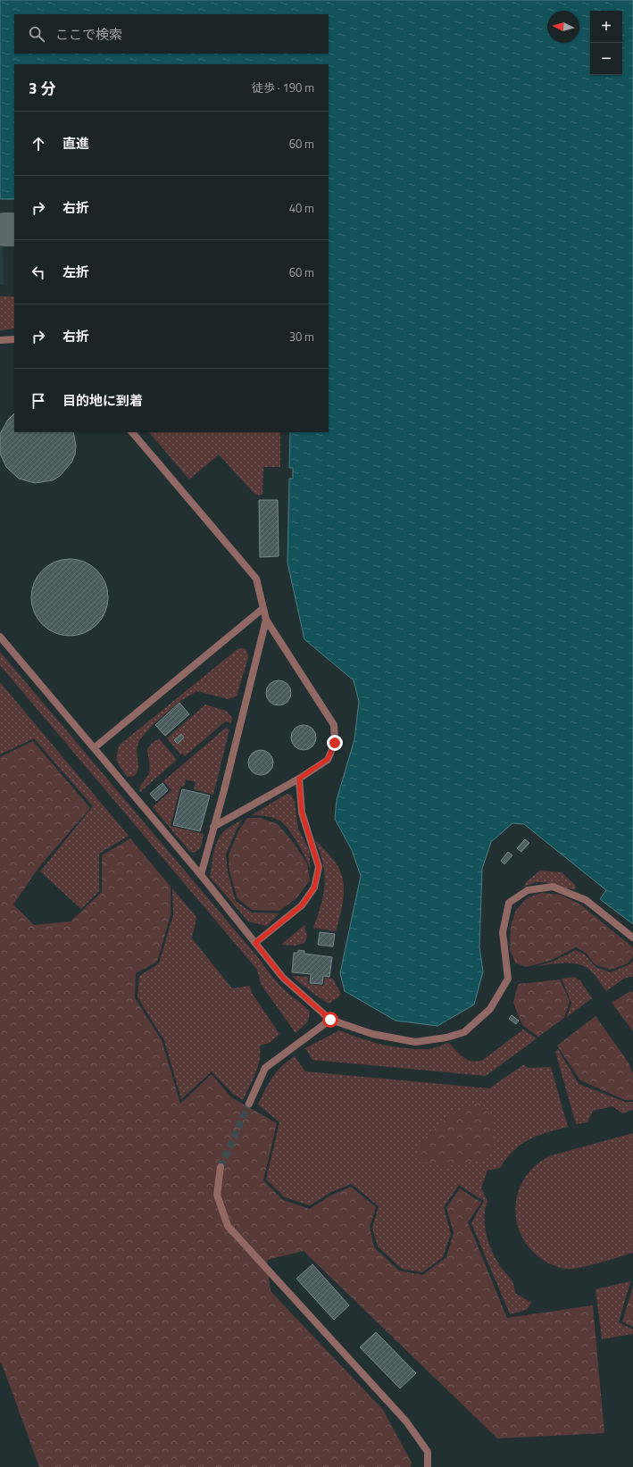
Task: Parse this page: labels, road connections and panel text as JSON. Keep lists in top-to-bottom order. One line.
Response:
{"north":"left","page":{"map_buttons":["+","−"],"search":"ここで検索","heading":["3 分","徒歩 · 190 m"],"list":[["直進","60 m"],["右折","40 m"],["左折","60 m"],["右折","30 m"],"目的地に到着"]}}
